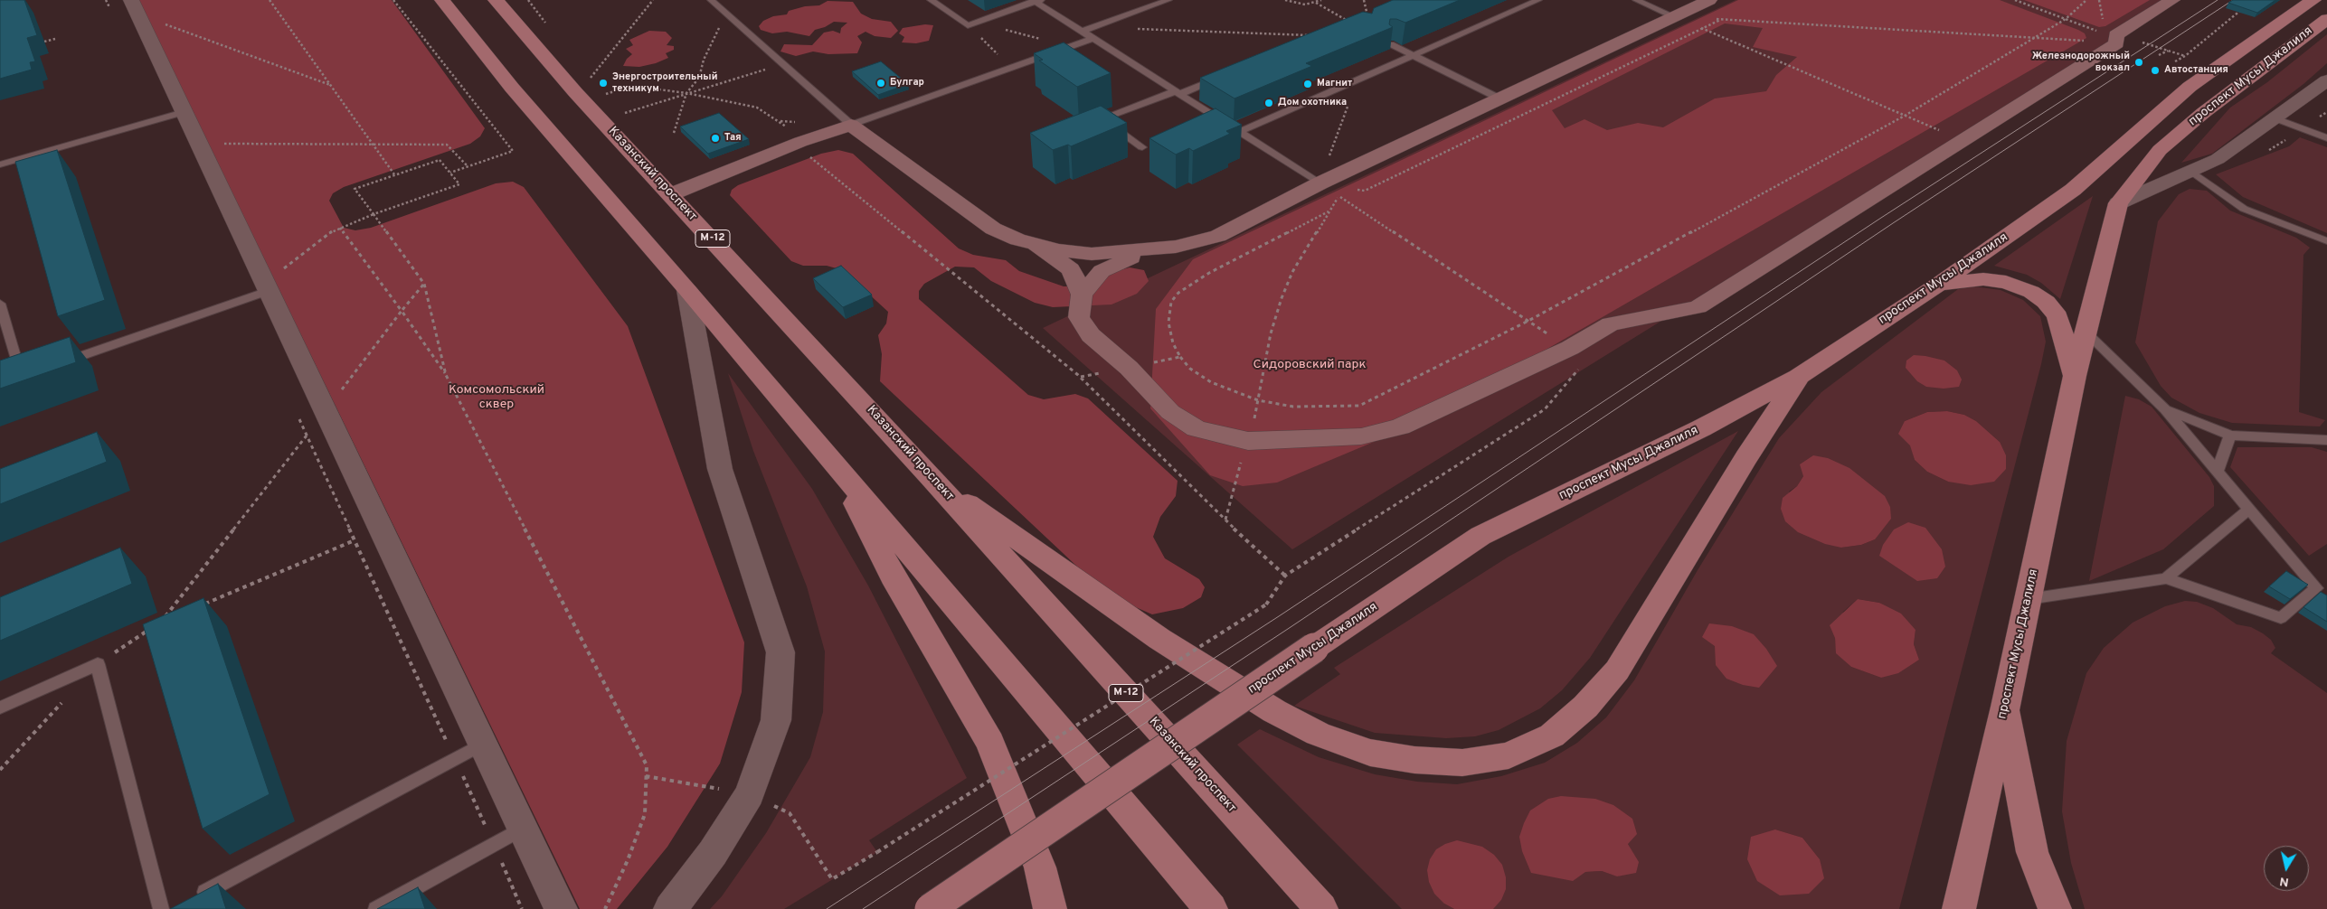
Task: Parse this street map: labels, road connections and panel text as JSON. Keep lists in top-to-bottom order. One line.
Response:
{"streets":{"main road":["проспект Мусы Джалиля","Казанский проспект","М-12"]},"parks":["Сидоровский парк","Комсомольский сквер"],"places":["Железнодорожный вокзал","Автостанция","Энергостроительный техникум","Булгар","Магнит","Дом охотника","Тая"],"north":"bottom"}
